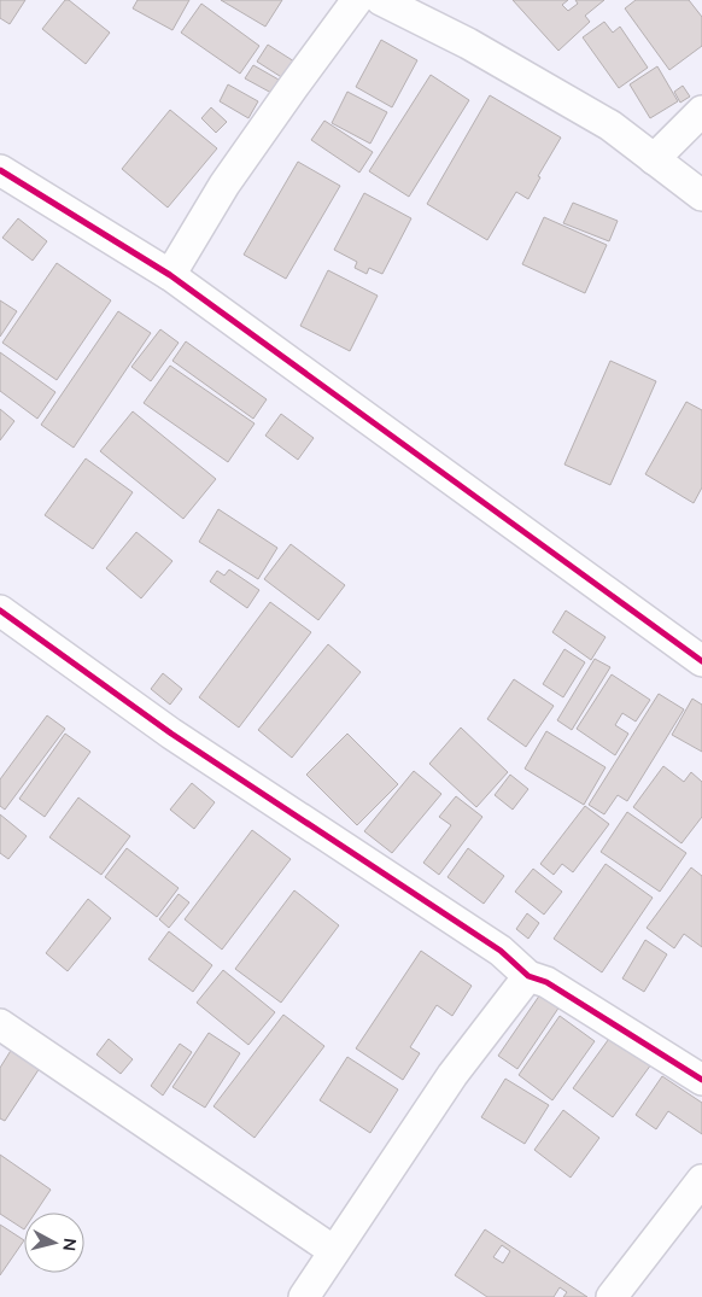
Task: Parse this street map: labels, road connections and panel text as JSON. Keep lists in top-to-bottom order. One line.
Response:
{"north":"right"}
